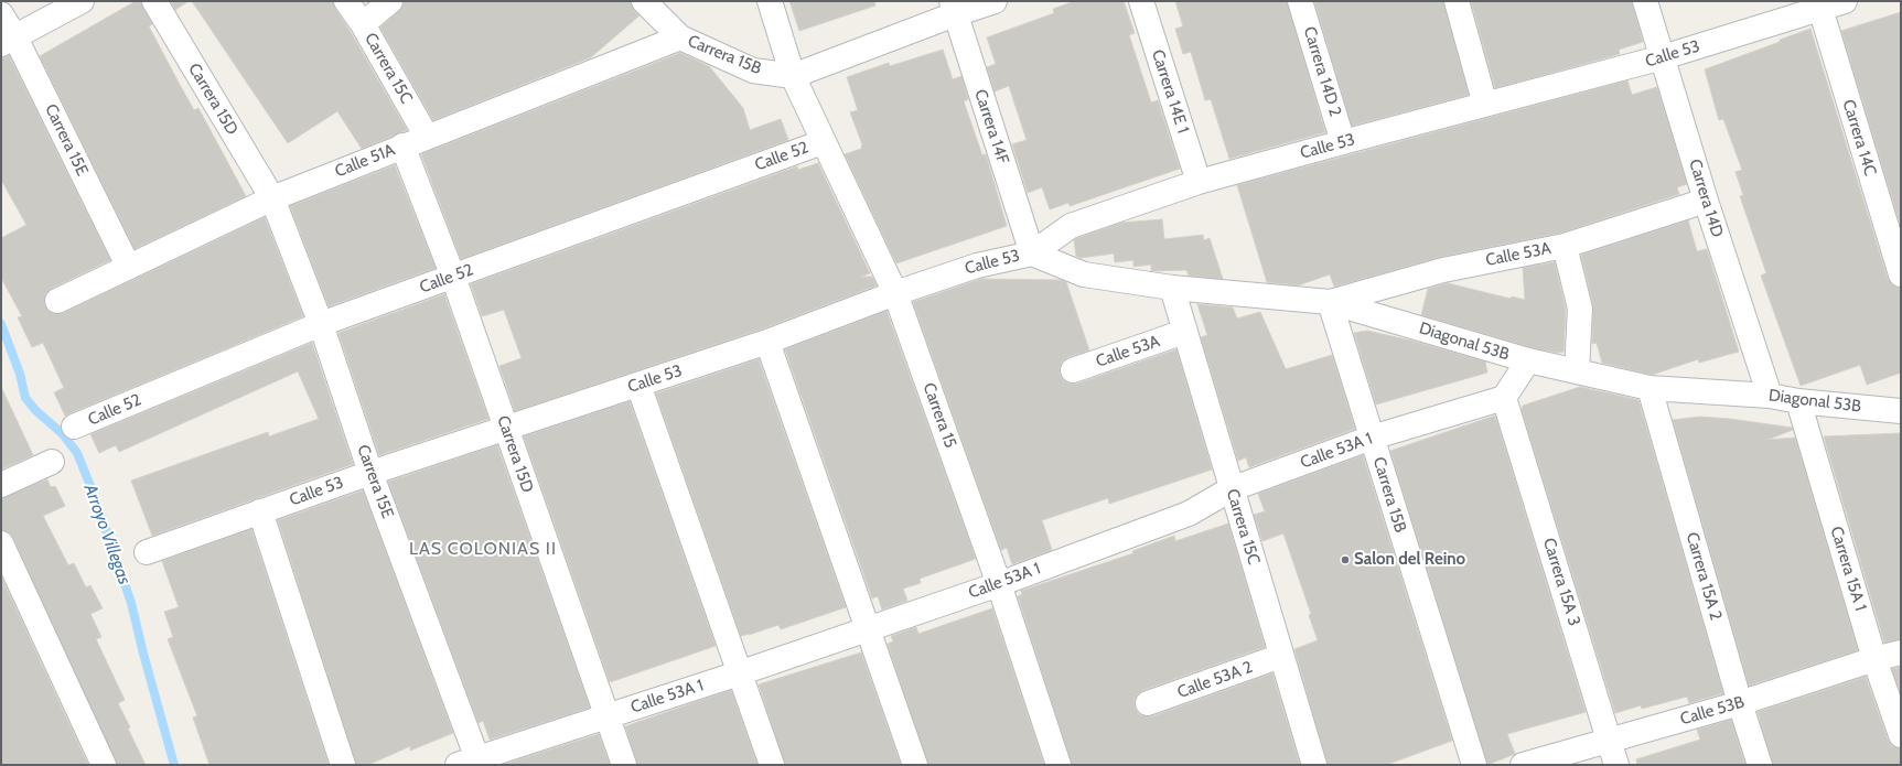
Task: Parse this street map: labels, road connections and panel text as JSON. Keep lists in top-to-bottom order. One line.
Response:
{"streets":{"street":["Calle 53","Carrera 15B","Carrera 15C","Carrera 14D 2","Carrera 14E 1","Carrera 15D","Carrera 14F","Carrera 14C","Carrera 15E","Calle 52","Calle 51A","Carrera 14D","Calle 53A","Diagonal 53B","Carrera 15","Calle 53A 1","Carrera 15A 1","Carrera 15A 2","Carrera 15A 3","Calle 53A 2","Calle 53B"]},"crossings":[["Calle 53","Carrera 14D 2"],["Calle 53","Carrera 14E 1"],["Calle 53","Carrera 15D"],["Calle 53","Carrera 14F"],["Calle 53","Carrera 14C"],["Calle 53","Carrera 15E"],["Calle 53","Carrera 14D"],["Calle 53","Diagonal 53B"],["Calle 53","Carrera 15"],["Carrera 15B","Calle 51A"],["Carrera 15B","Calle 53A"],["Carrera 15B","Diagonal 53B"],["Carrera 15B","Carrera 15"],["Carrera 15B","Calle 53A 1"],["Carrera 15C","Calle 51A"],["Carrera 15C","Calle 53A"],["Carrera 15C","Diagonal 53B"],["Carrera 15C","Calle 53A 1"],["Carrera 15C","Calle 53A 2"],["Carrera 15D","Carrera 15E"],["Carrera 15D","Calle 52"],["Carrera 15D","Calle 51A"],["Carrera 15D","Calle 53A 1"],["Carrera 14F","Diagonal 53B"],["Carrera 15E","Calle 52"],["Carrera 15E","Calle 51A"],["Carrera 15E","Calle 53A 1"],["Calle 52","Carrera 15"],["Carrera 14D","Calle 53A"],["Carrera 14D","Diagonal 53B"],["Calle 53A","Diagonal 53B"],["Diagonal 53B","Carrera 15A 1"],["Diagonal 53B","Carrera 15A 2"],["Carrera 15","Calle 53A 1"],["Calle 53A 1","Carrera 15A 3"],["Carrera 15A 1","Calle 53B"],["Carrera 15A 2","Calle 53B"],["Carrera 15A 3","Calle 53B"]],"districts":["LAS COLONIAS II"],"water":["Arroyo Villegas"],"places":["Salon del Reino"]}
